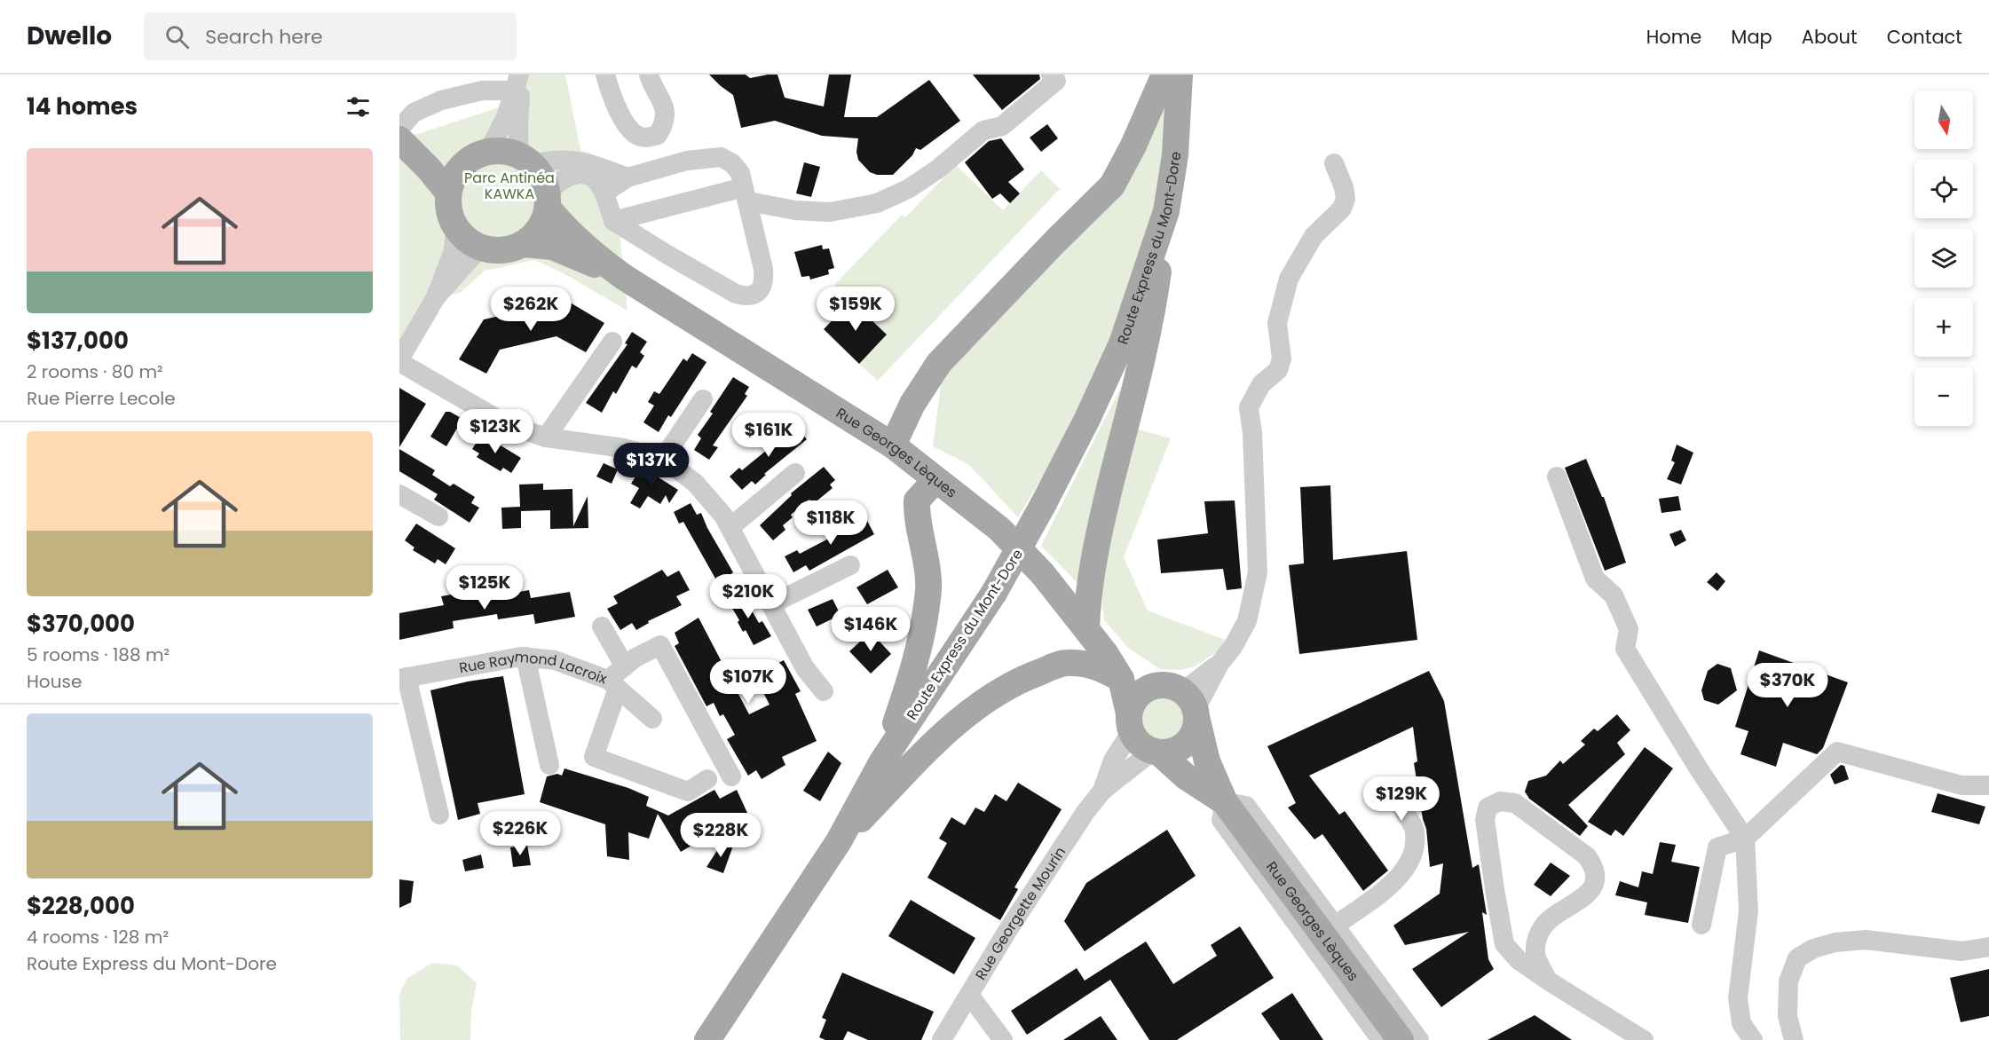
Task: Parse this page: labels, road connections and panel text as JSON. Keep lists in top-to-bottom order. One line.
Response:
{"streets":{"main road":["Route Express du Mont-Dore","Rue Georges Lèques"],"street":["Rue Raymond Lacroix","Rue Georgette Mourin"]},"crossings":[["Rue Georges Lèques","Rue Georgette Mourin"]],"parks":["Parc Antinéa KAWKA"],"north":"bottom","page":{"header":"Dwello","search":"Search here","nav":["Home","Map","About","Contact"],"heading":"14 homes","map_buttons":["+","−"],"list":[{"name":"$137,000","note":"2 rooms · 80 m² · Rue Pierre Lecole"},{"name":"$370,000","note":"5 rooms · 188 m² · House"},{"name":"$228,000","note":"4 rooms · 128 m² · Route Express du Mont-Dore"}],"price":["$262K","$159K","$123K","$161K","$137K","$118K","$125K","$210K","$146K","$107K","$370K","$129K","$226K","$228K"]}}
